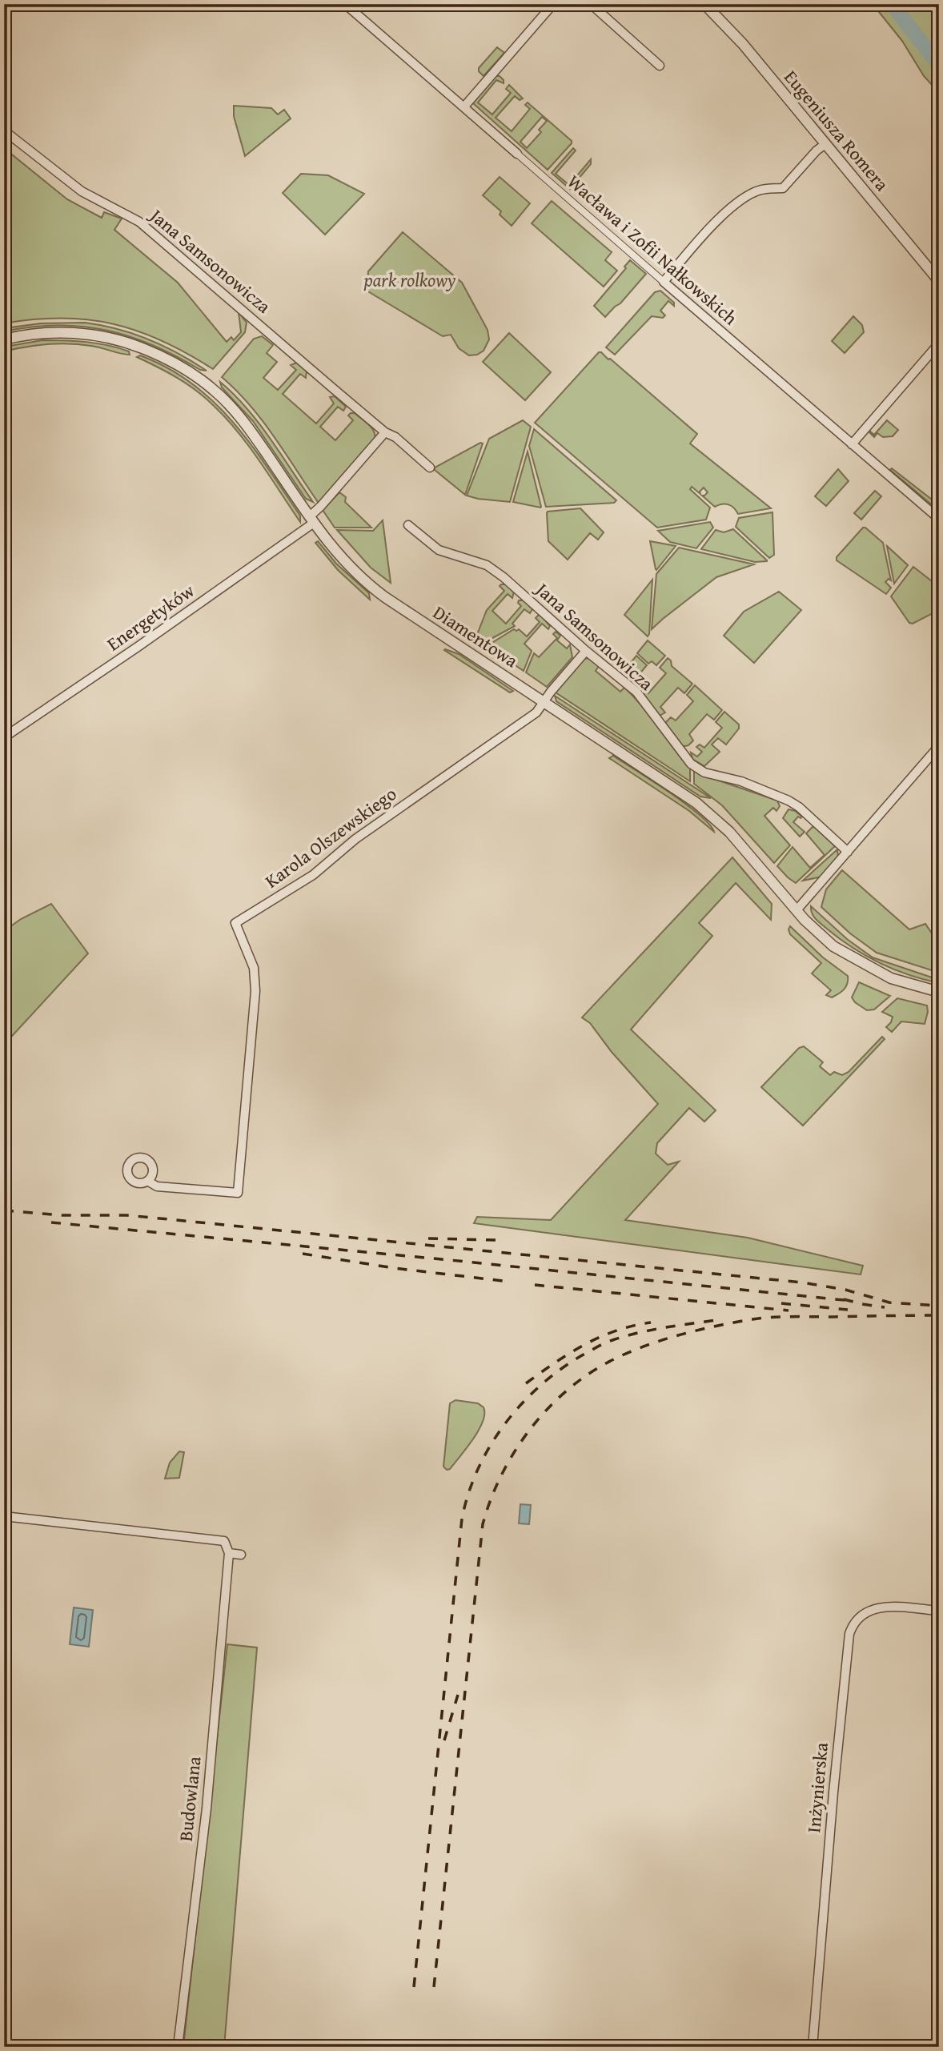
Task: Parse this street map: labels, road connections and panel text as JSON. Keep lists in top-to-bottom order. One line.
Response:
{"streets":{"street":["Eugeniusza Romera","Wacława i Zofii Nałkowskich","Jana Samsonowicza","Energetyków","Diamentowa","Karola Olszewskiego","Inżynierska","Budowlana"]},"crossings":[["Jana Samsonowicza","Energetyków"],["Energetyków","Diamentowa"],["Diamentowa","Karola Olszewskiego"]],"parks":["park rolkowy"]}
